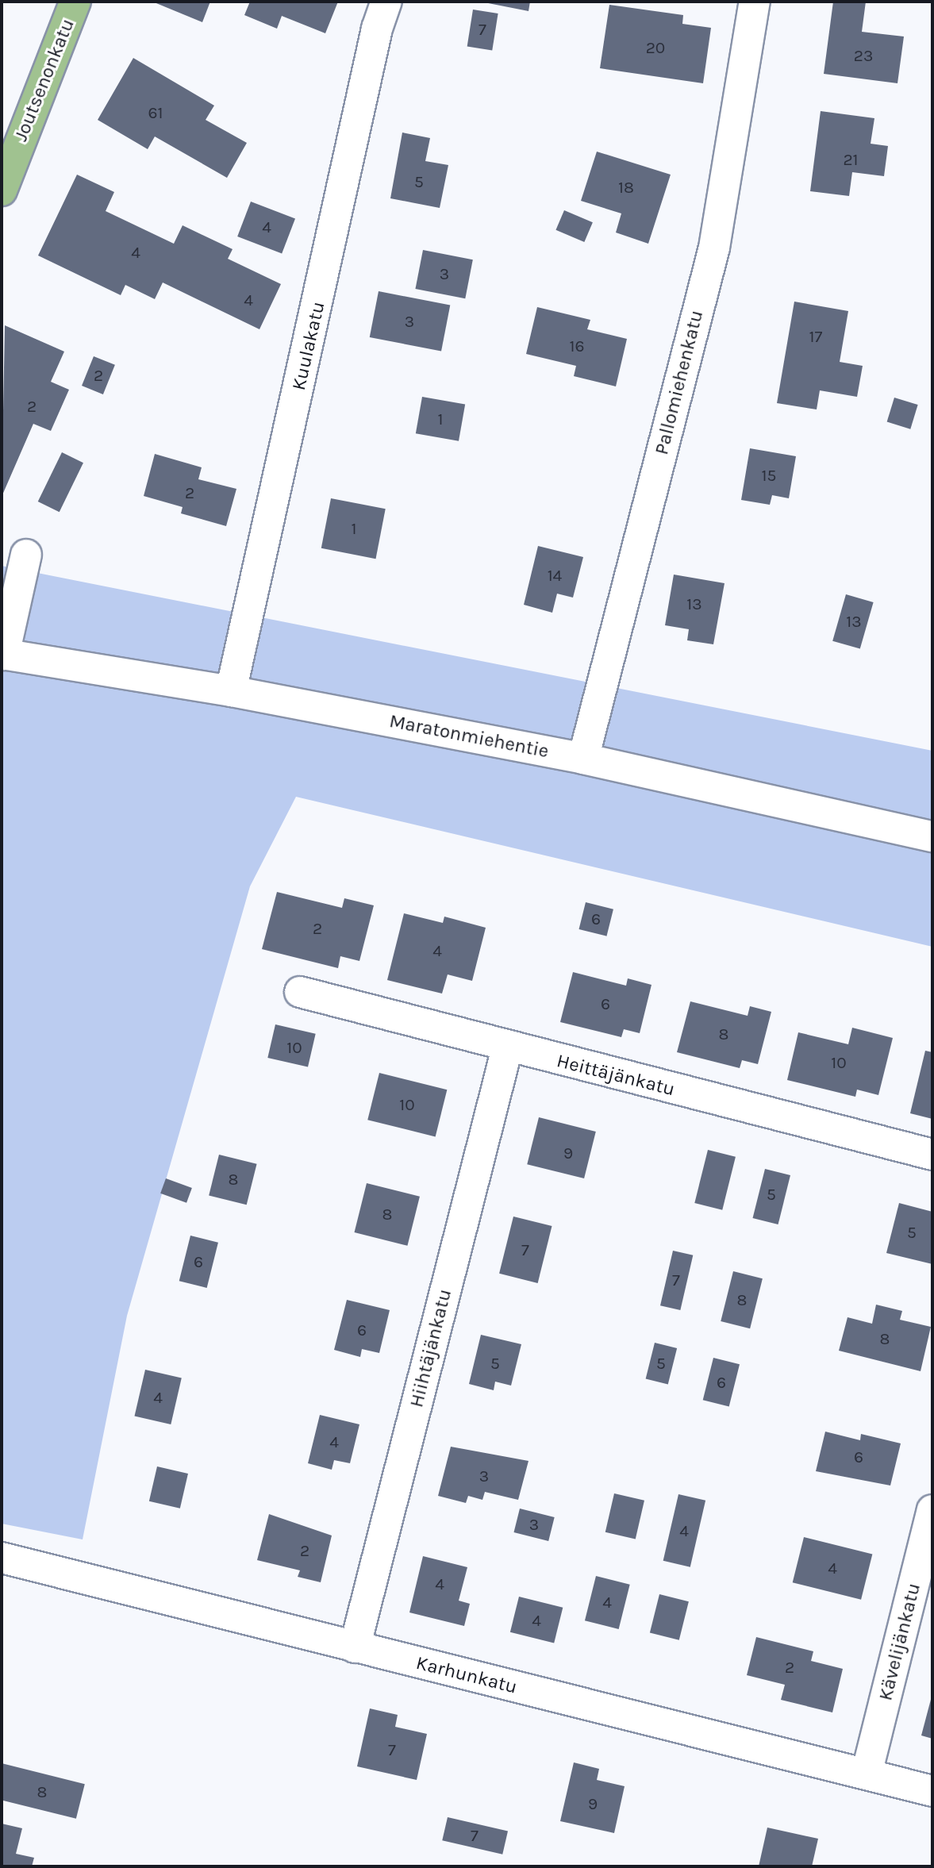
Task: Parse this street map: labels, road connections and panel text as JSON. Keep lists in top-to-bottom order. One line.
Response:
{"streets":{"main road":["Joutsenonkatu"],"street":["Kuulakatu","Pallomiehenkatu","Maratonmiehentie","Heittäjänkatu","Hiihtäjänkatu","Kävelijänkatu","Karhunkatu"]},"crossings":[["Kuulakatu","Maratonmiehentie"],["Pallomiehenkatu","Maratonmiehentie"],["Heittäjänkatu","Hiihtäjänkatu"],["Hiihtäjänkatu","Karhunkatu"],["Kävelijänkatu","Karhunkatu"]],"house_numbers":["7","20","23","61","21","5","18","4","4","3","4","3","17","16","2","2","1","15","2","1","14","13","13","6","2","4","6","8","10","10","10","9","8","5","8","5","7","6","7","8","6","8","5","5","6","4","4","6","3","3","4","2","4","4","4","4","2","7","8","9","7"]}
